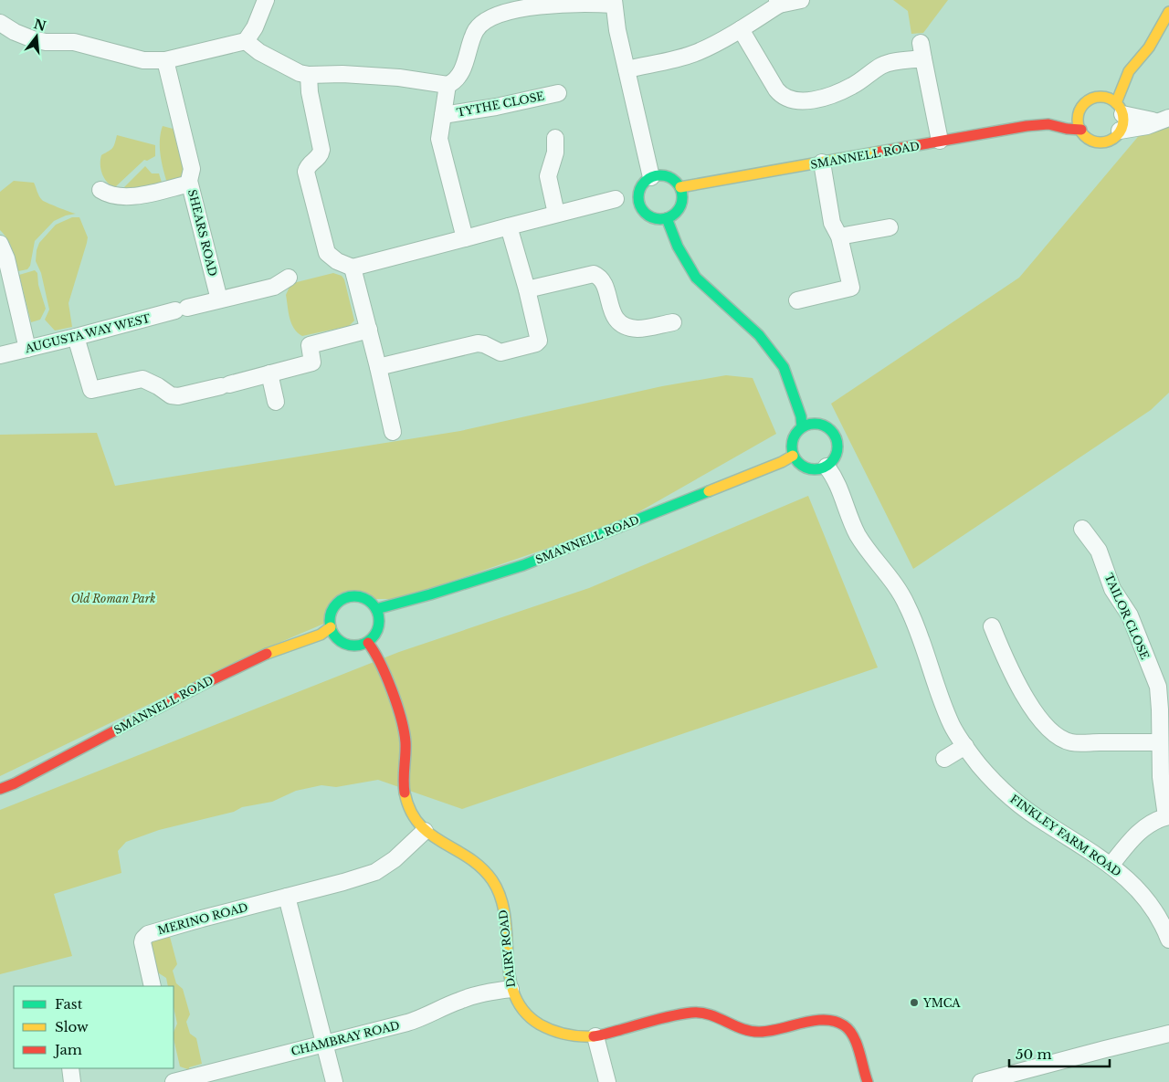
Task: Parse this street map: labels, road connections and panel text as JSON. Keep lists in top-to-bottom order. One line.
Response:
{"streets":{"street":["TYTHE CLOSE","SMANNELL ROAD","SHEARS ROAD","AUGUSTA WAY WEST","TAILOR CLOSE","FINKLEY FARM ROAD","MERINO ROAD","DAIRY ROAD","CHAMBRAY ROAD"]},"crossings":[["SMANNELL ROAD","FINKLEY FARM ROAD"],["SMANNELL ROAD","DAIRY ROAD"],["SHEARS ROAD","AUGUSTA WAY WEST"],["MERINO ROAD","DAIRY ROAD"],["DAIRY ROAD","CHAMBRAY ROAD"]],"parks":["Old Roman Park"],"places":["YMCA"],"legend":["Fast","Slow","Jam"],"scale_bar":"50 m","north":"top"}
